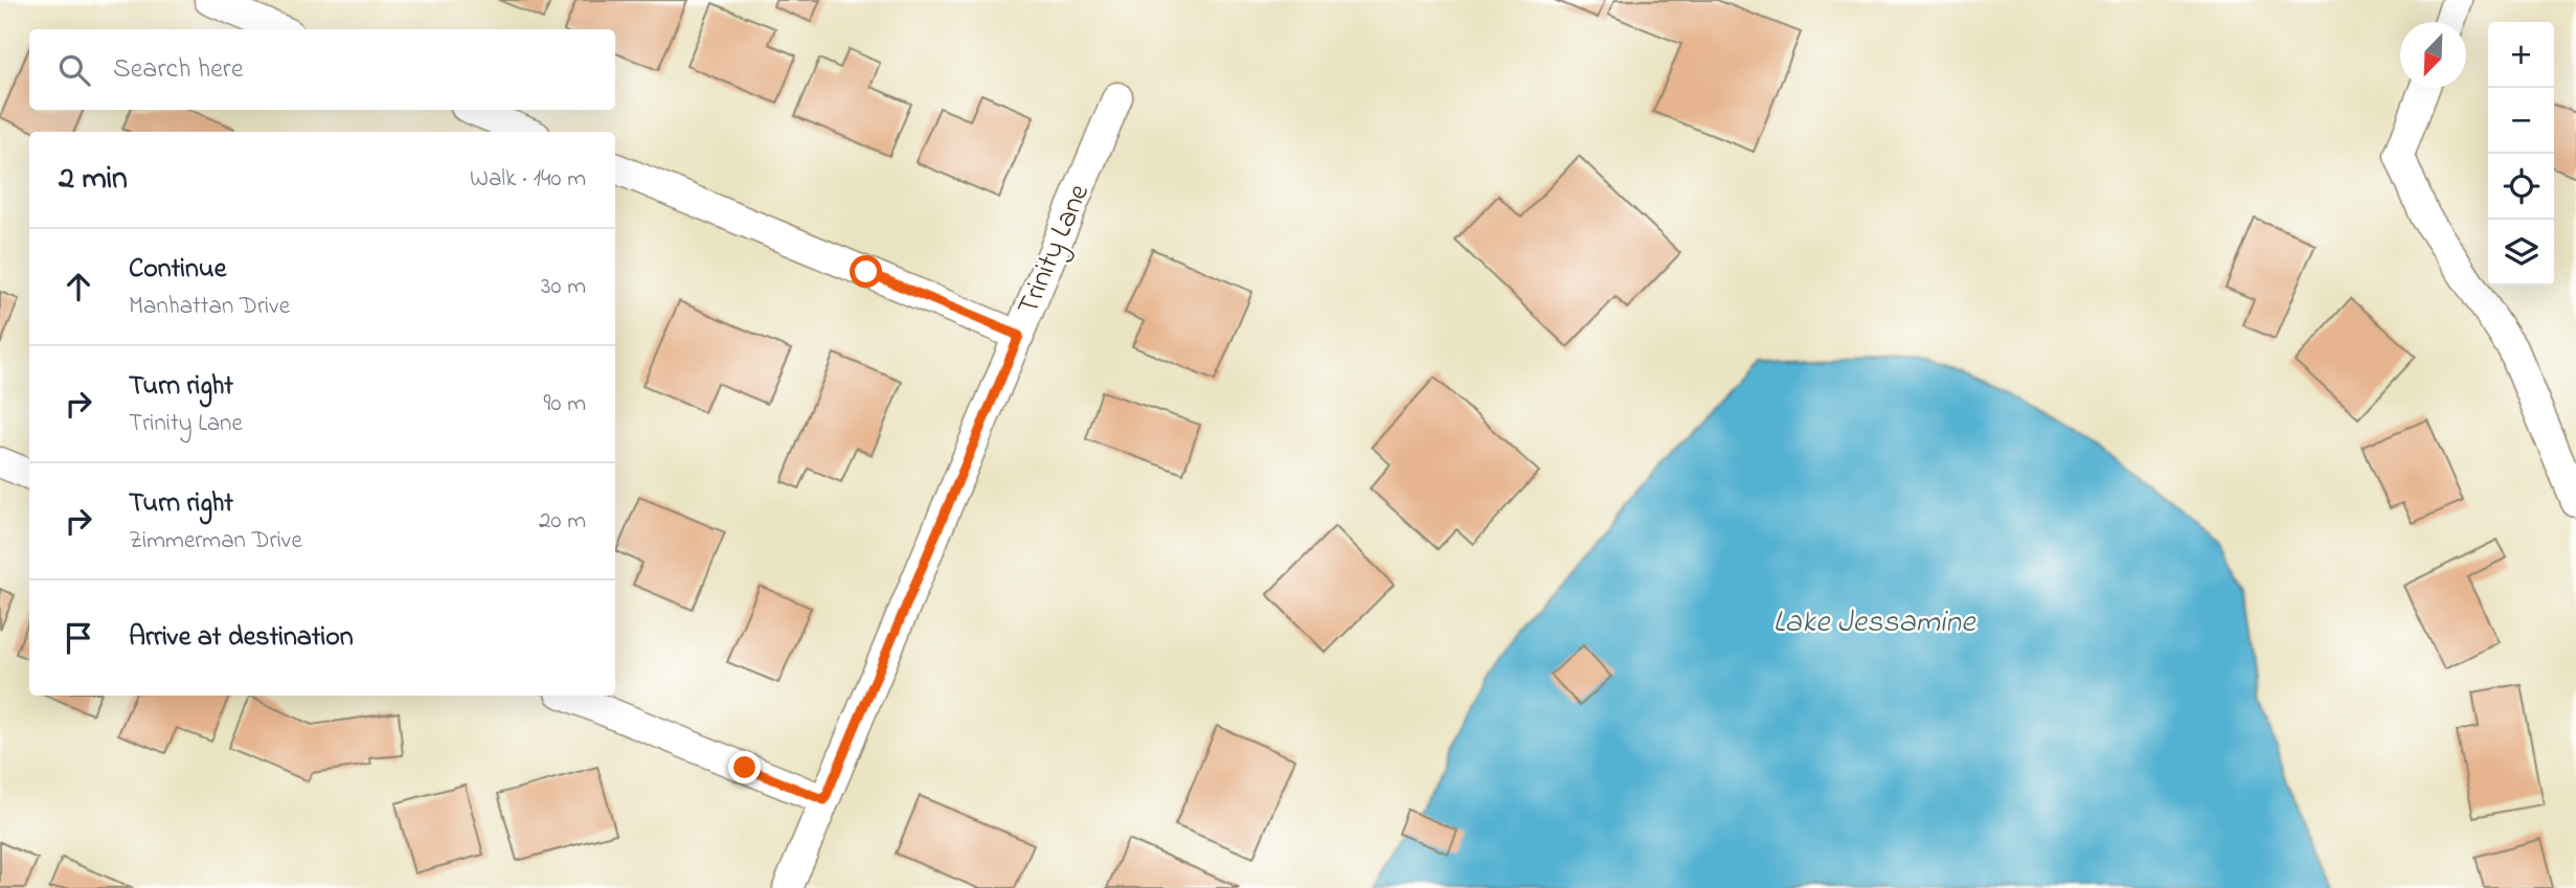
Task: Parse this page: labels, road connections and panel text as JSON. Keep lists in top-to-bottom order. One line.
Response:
{"streets":{"street":["Trinity Lane"]},"water":["Lake Jessamine"],"north":"bottom left","page":{"map_buttons":["+","−"],"search":"Search here","heading":["2 min","Walk · 140 m"],"list":[["Continue","Manhattan Drive","30 m"],["Turn right","Trinity Lane","90 m"],["Turn right","Zimmerman Drive","20 m"],"Arrive at destination"]}}
